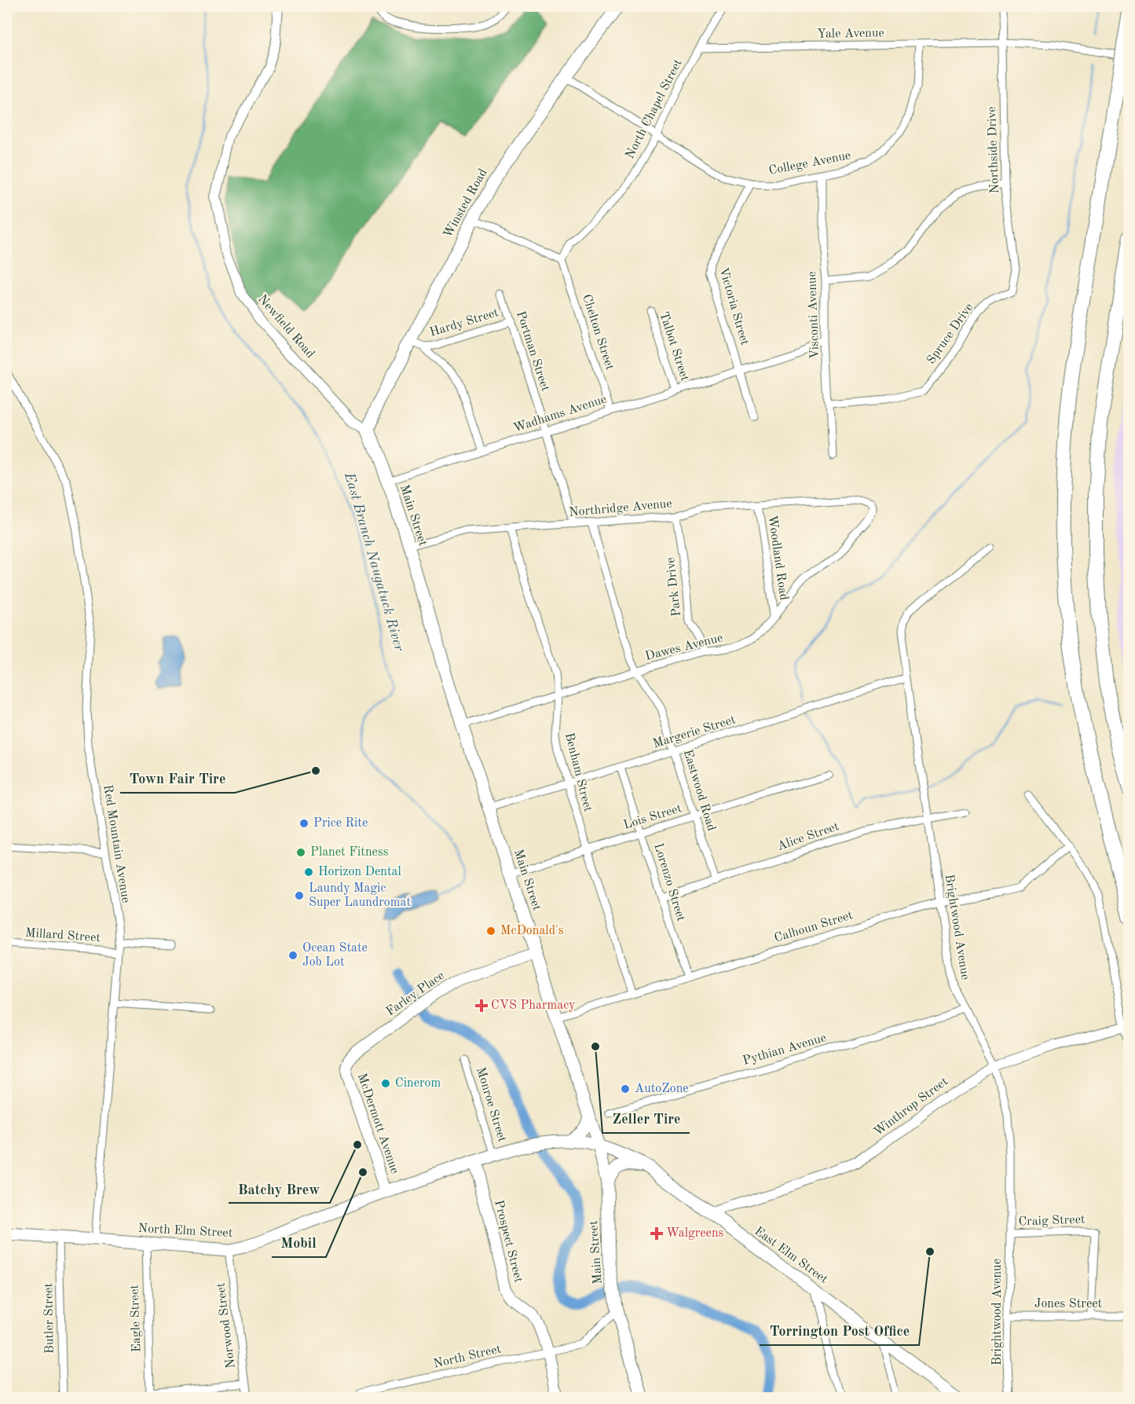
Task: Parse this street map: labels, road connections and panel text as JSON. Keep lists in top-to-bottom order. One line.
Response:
{"streets":{"main road":["Winsted Road","Main Street","Farley Place","McDermott Avenue","North Elm Street","Prospect Street","East Elm Street"],"street":["Yale Avenue","North Chapel Street","Northside Drive","College Avenue","Victoria Street","Visconti Avenue","Hardy Street","Newfield Road","Chelton Street","Spruce Drive","Talbot Street","Portman Street","Wadhams Avenue","Northridge Avenue","Woodland Road","Park Drive","Dawes Avenue","Margerie Street","Benham Street","Eastwood Road","Lois Street","Alice Street","Red Mountain Avenue","Lorenzo Street","Calhoun Street","Brightwood Avenue","Millard Street","Pythian Avenue","Monroe Street","Winthrop Street","Craig Street","Jones Street","Butler Street","Eagle Street","Norwood Street","North Street"]},"crossings":[["Yale Avenue","North Chapel Street"],["Yale Avenue","Northside Drive"],["Yale Avenue","College Avenue"],["North Chapel Street","College Avenue"],["North Chapel Street","Chelton Street"],["Northside Drive","Spruce Drive"],["College Avenue","Winsted Road"],["College Avenue","Victoria Street"],["College Avenue","Visconti Avenue"],["Winsted Road","Newfield Road"],["Winsted Road","Main Street"],["Victoria Street","Wadhams Avenue"],["Visconti Avenue","Spruce Drive"],["Visconti Avenue","Wadhams Avenue"],["Hardy Street","Portman Street"],["Newfield Road","Main Street"],["Chelton Street","Wadhams Avenue"],["Talbot Street","Wadhams Avenue"],["Portman Street","Wadhams Avenue"],["Portman Street","Northridge Avenue"],["Wadhams Avenue","Main Street"],["Northridge Avenue","Main Street"],["Northridge Avenue","Woodland Road"],["Northridge Avenue","Park Drive"],["Northridge Avenue","Dawes Avenue"],["Northridge Avenue","Benham Street"],["Northridge Avenue","Eastwood Road"],["Main Street","Dawes Avenue"],["Main Street","Margerie Street"],["Main Street","Lois Street"],["Main Street","Calhoun Street"],["Main Street","Farley Place"],["Main Street","North Elm Street"],["Main Street","East Elm Street"],["Main Street","North Street"],["Woodland Road","Dawes Avenue"],["Park Drive","Dawes Avenue"],["Dawes Avenue","Benham Street"],["Dawes Avenue","Eastwood Road"],["Margerie Street","Benham Street"],["Margerie Street","Eastwood Road"],["Margerie Street","Lorenzo Street"],["Margerie Street","Brightwood Avenue"],["Benham Street","Lois Street"],["Benham Street","Calhoun Street"],["Eastwood Road","Lois Street"],["Eastwood Road","Alice Street"],["Lois Street","Lorenzo Street"],["Alice Street","Lorenzo Street"],["Alice Street","Brightwood Avenue"],["Red Mountain Avenue","Millard Street"],["Red Mountain Avenue","North Elm Street"],["Lorenzo Street","Calhoun Street"],["Calhoun Street","Brightwood Avenue"],["Brightwood Avenue","Pythian Avenue"],["Brightwood Avenue","Winthrop Street"],["Brightwood Avenue","Craig Street"],["Brightwood Avenue","Jones Street"],["Farley Place","McDermott Avenue"],["Monroe Street","North Elm Street"],["Winthrop Street","East Elm Street"],["McDermott Avenue","North Elm Street"],["Craig Street","Jones Street"],["North Elm Street","Prospect Street"],["North Elm Street","East Elm Street"],["North Elm Street","Butler Street"],["North Elm Street","Eagle Street"],["North Elm Street","Norwood Street"],["Prospect Street","North Street"]],"water":["East Branch Naugatuck River"],"places":{"other":["Town Fair Tire","Price Rite","Planet Fitness","Horizon Dental","Laundy Magic Super Laundromat","McDonald's","Ocean State Job Lot","Zeller Tire","Cinerom","AutoZone","Batchy Brew","Mobil","Torrington Post Office"],"health":["CVS Pharmacy","Walgreens"]}}
